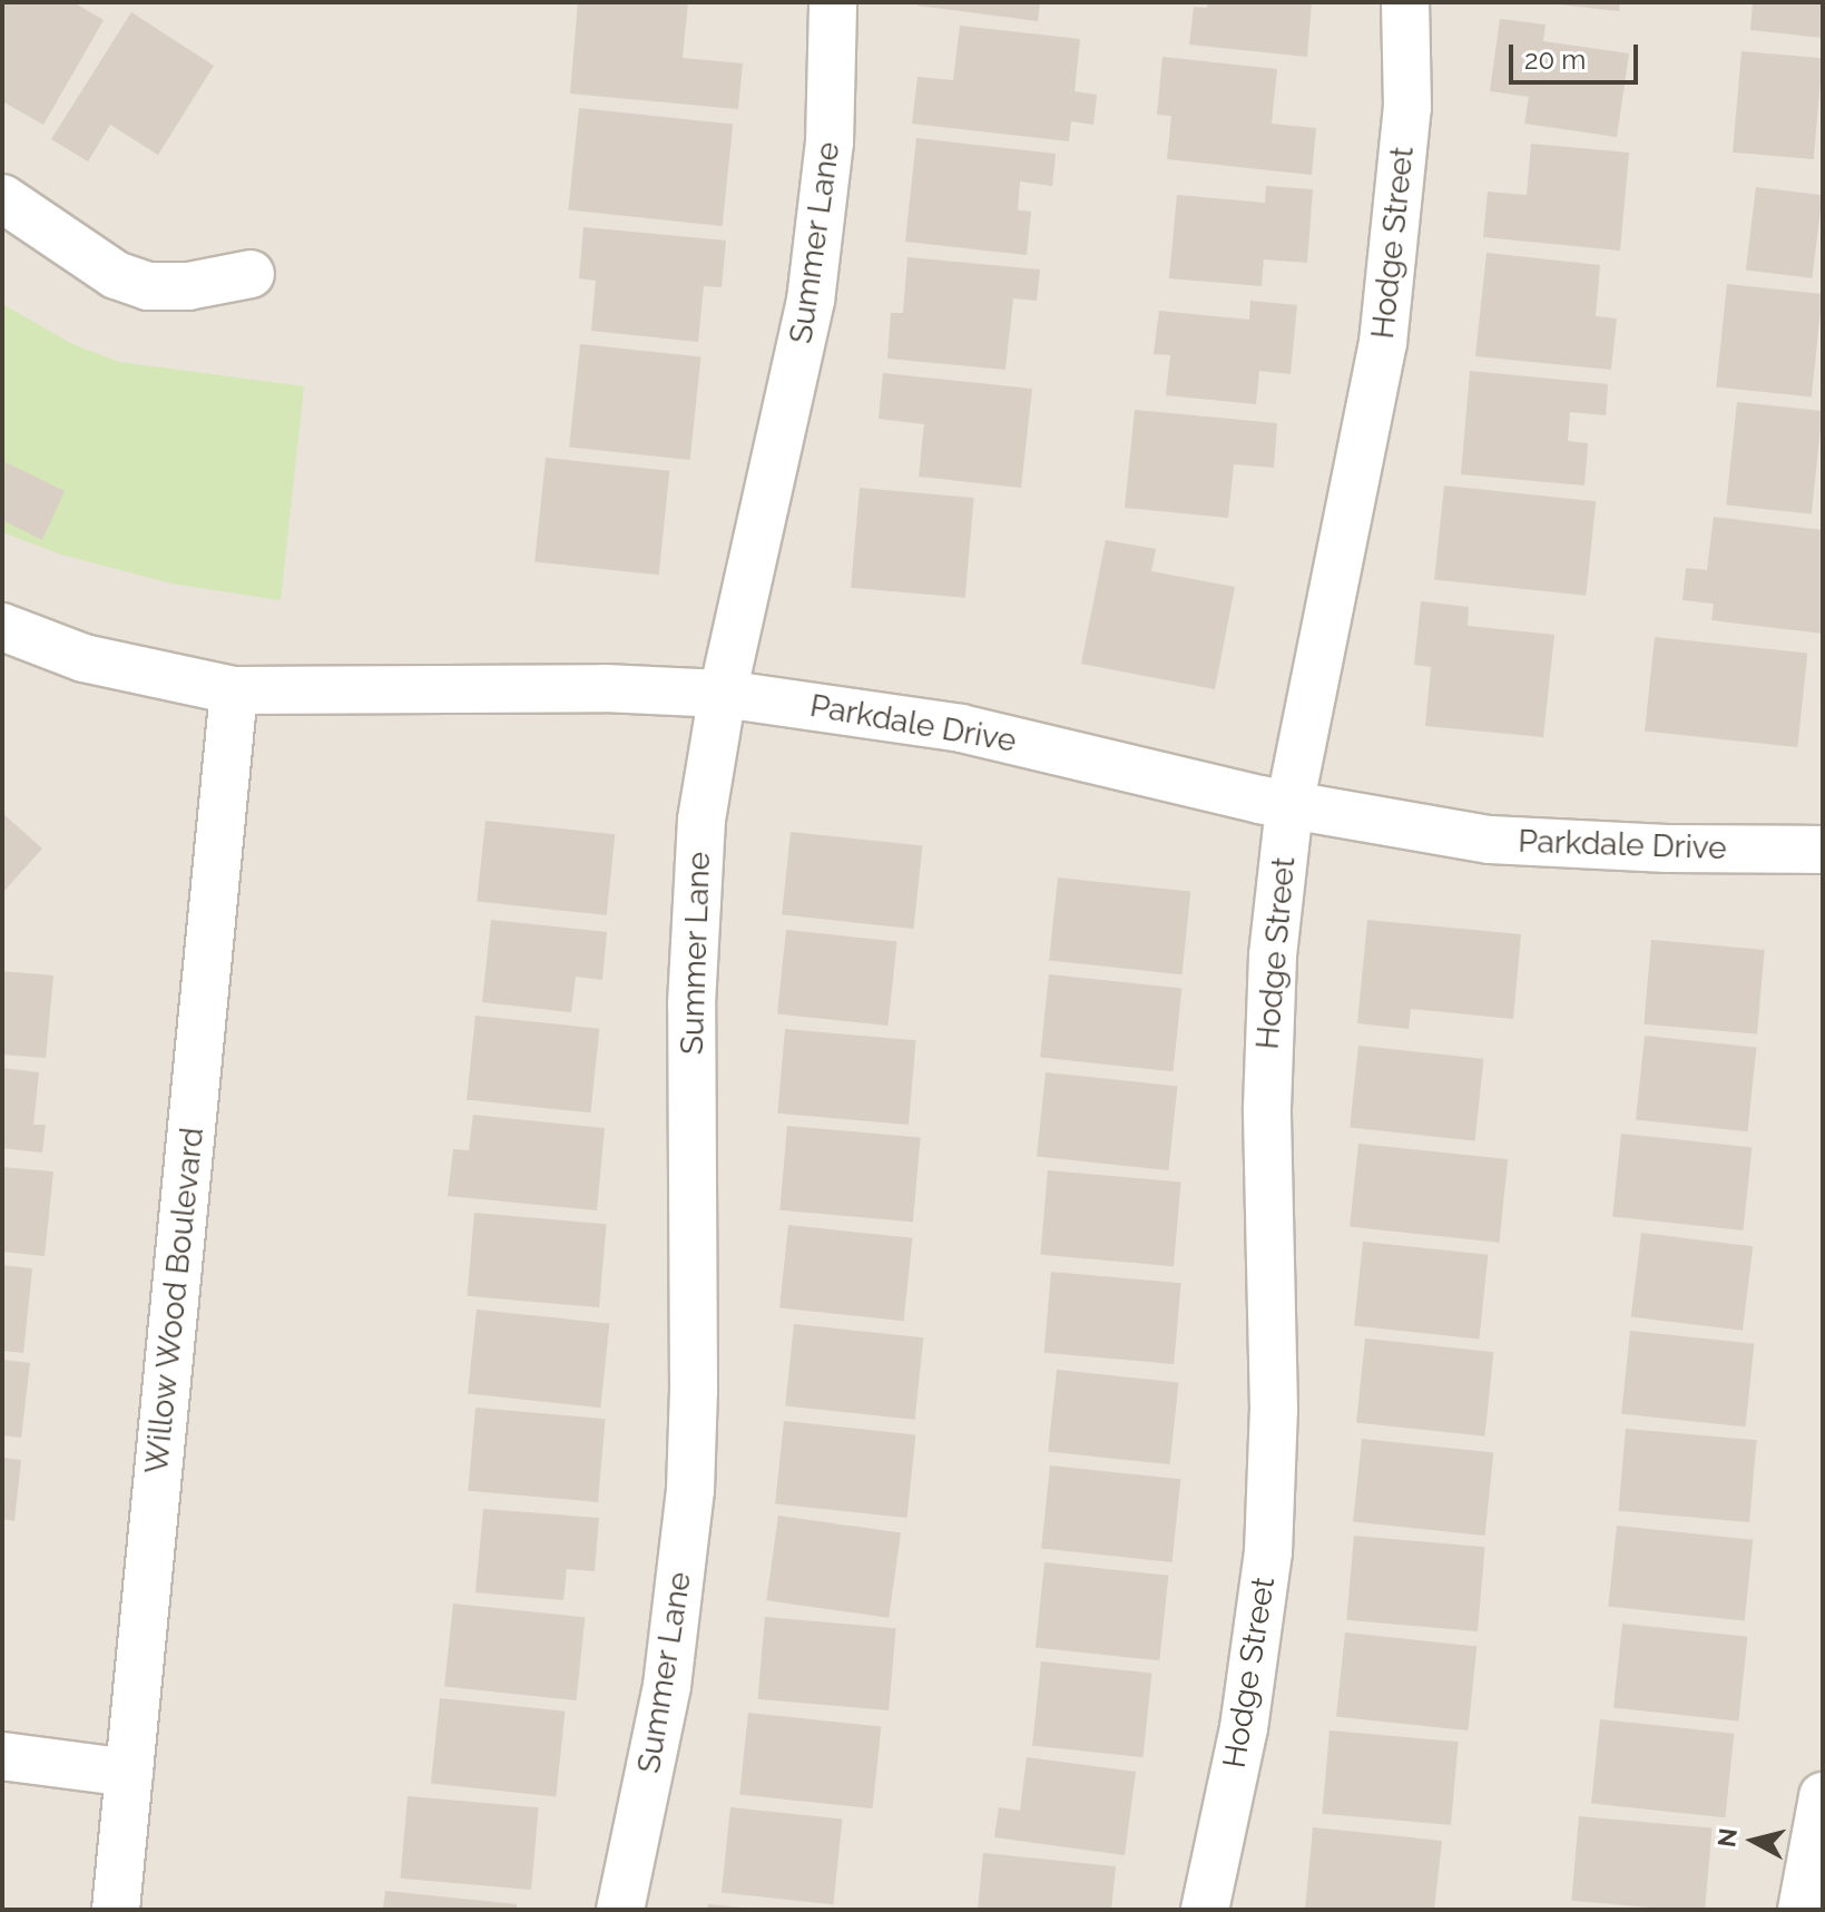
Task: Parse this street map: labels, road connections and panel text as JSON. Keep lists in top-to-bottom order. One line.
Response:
{"streets":{"street":["Summer Lane","Hodge Street","Parkdale Drive","Willow Wood Boulevard"]},"crossings":[["Summer Lane","Parkdale Drive"],["Hodge Street","Parkdale Drive"],["Parkdale Drive","Willow Wood Boulevard"]],"scale_bar":"20 m","north":"left"}
